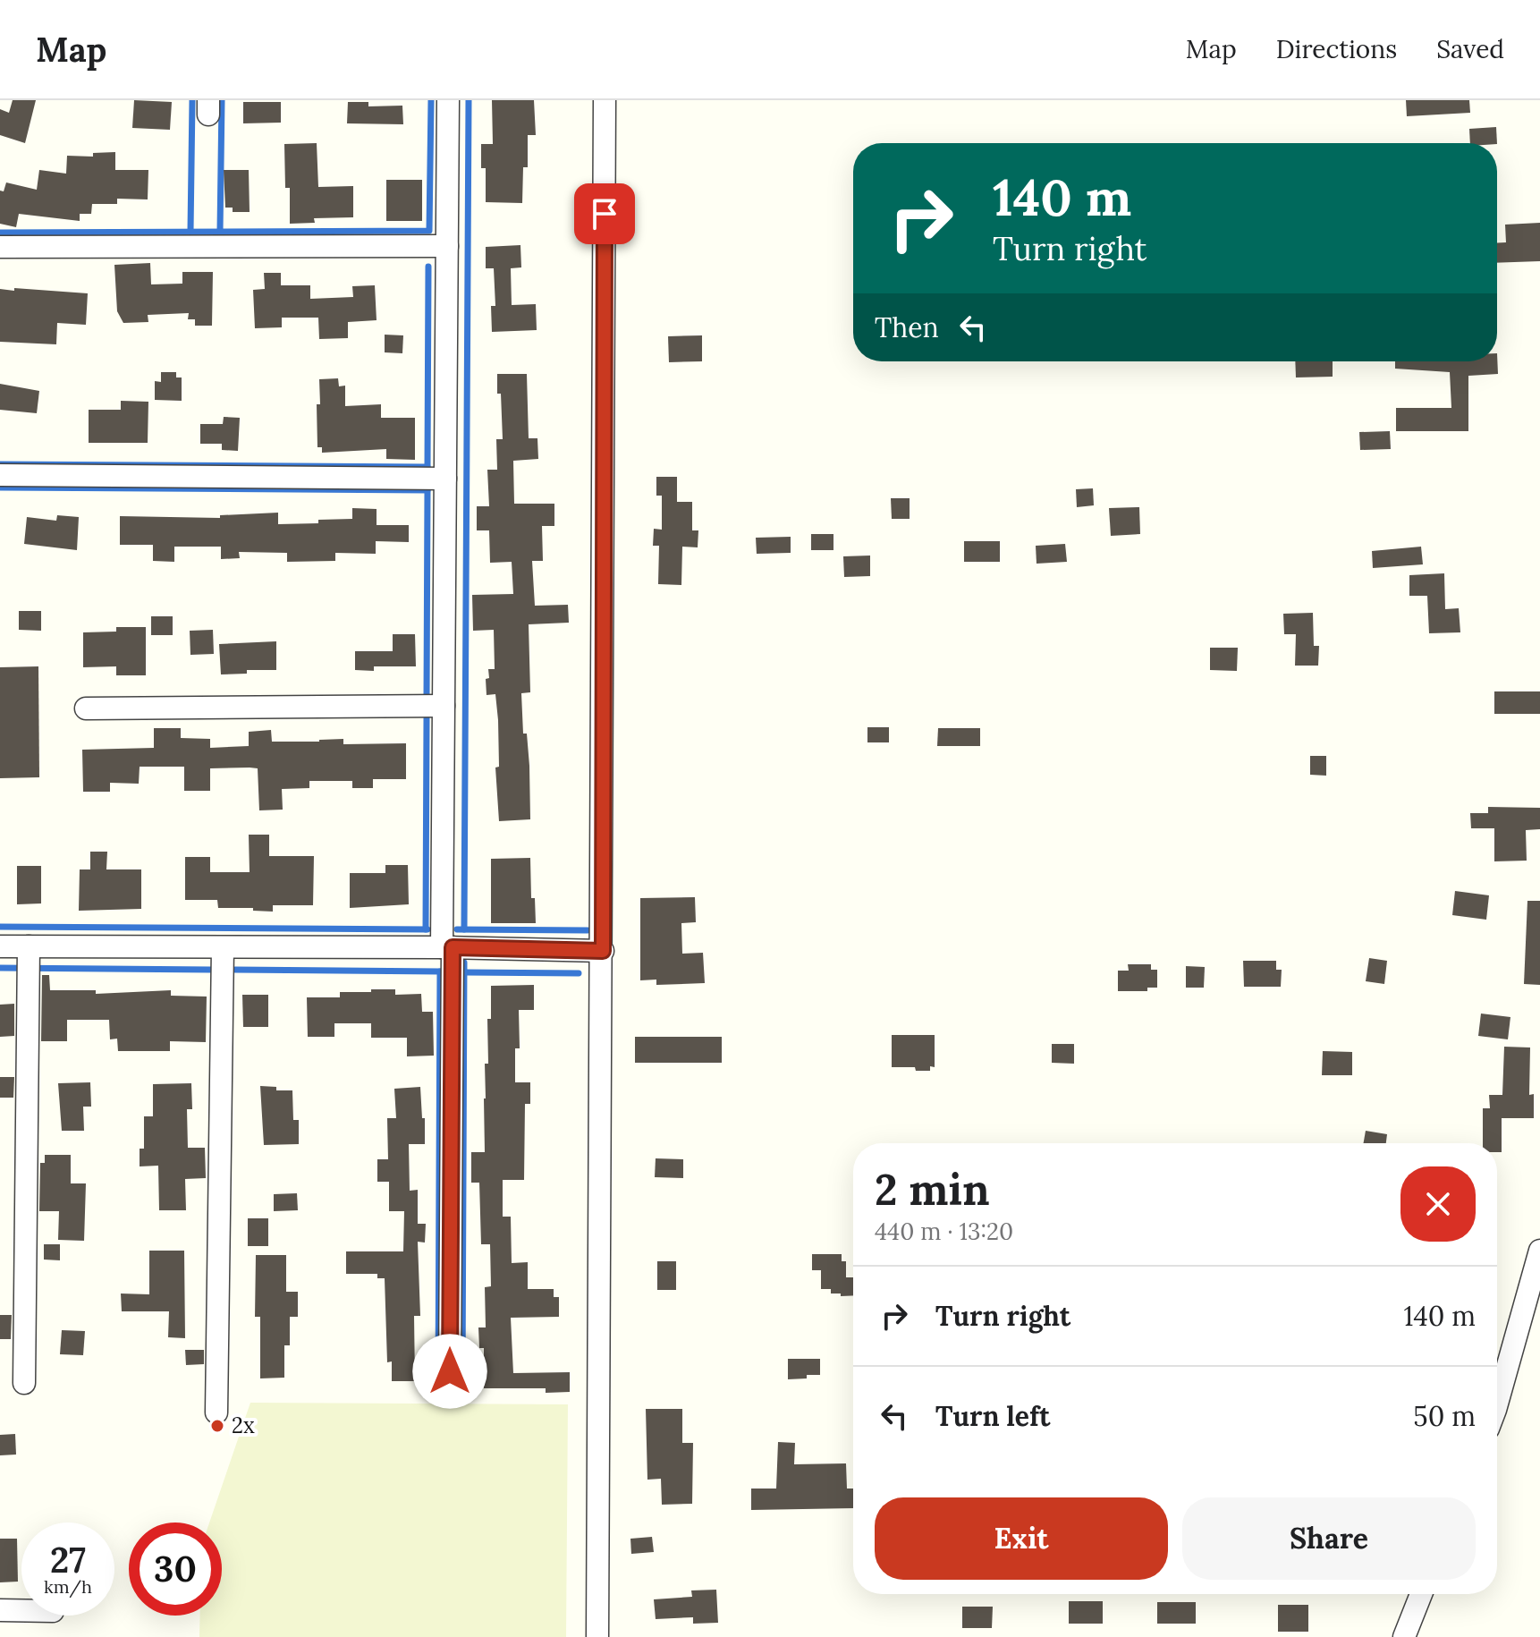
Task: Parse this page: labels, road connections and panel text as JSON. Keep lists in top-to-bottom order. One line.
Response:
{"places":["2x"],"page":{"header":"Map","nav":["Map","Directions","Saved"],"turn":["140 m","Turn right"],"then":"Then","heading":["2 min","440 m · 13:20"],"list":[{"name":"Turn right","value":"140 m"},{"name":"Turn left","value":"50 m"}],"buttons":["Exit","Share"],"speed":"27 km/h","limit":"30"}}
